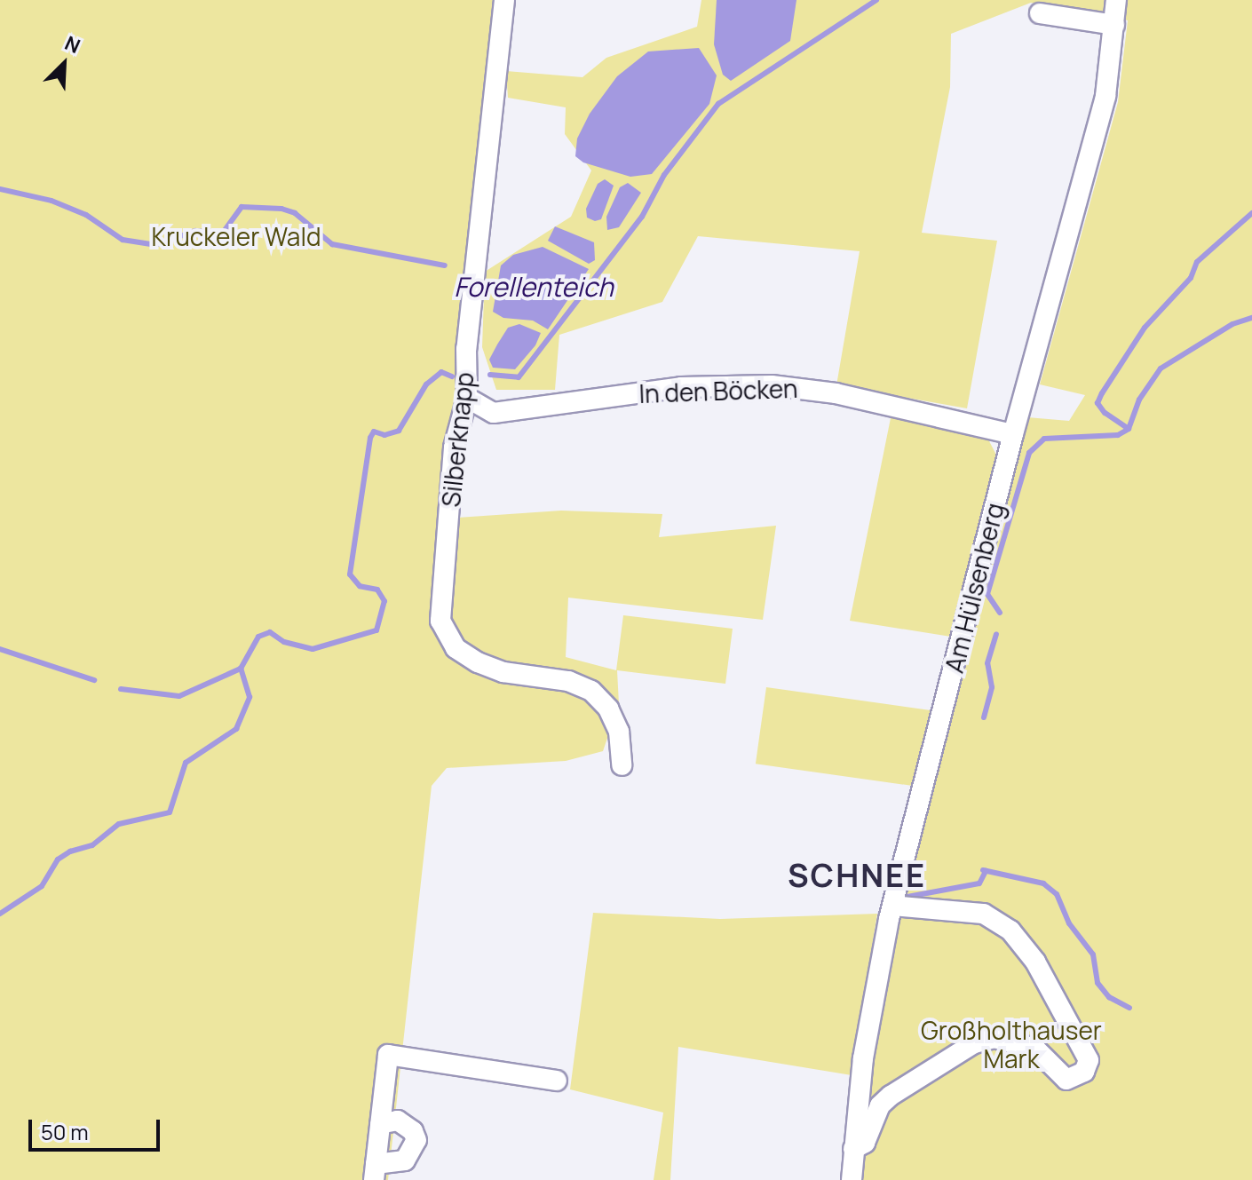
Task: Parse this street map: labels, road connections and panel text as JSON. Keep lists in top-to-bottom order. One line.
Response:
{"streets":{"street":["In den Böcken","Silberknapp","Am Hülsenberg"]},"crossings":[["In den Böcken","Silberknapp"],["In den Böcken","Am Hülsenberg"]],"districts":["SCHNEE"],"water":["Forellenteich"],"parks":["Kruckeler Wald","Großholthauser Mark"],"scale_bar":"50 m","north":"top right"}
